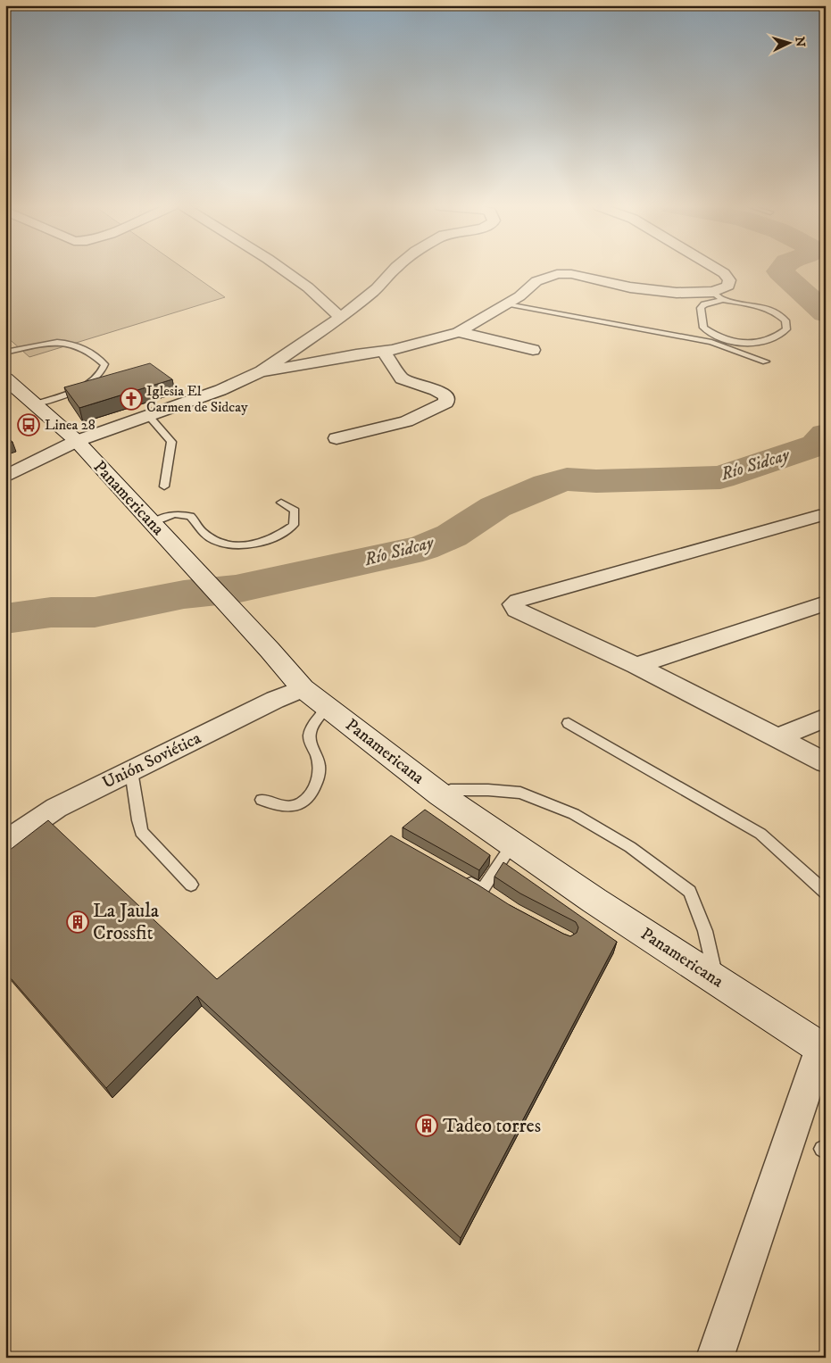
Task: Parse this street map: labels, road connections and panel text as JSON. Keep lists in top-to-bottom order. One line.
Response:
{"streets":{"main road":["Panamericana"],"street":["Unión Soviética"]},"crossings":[["Panamericana","Unión Soviética"]],"water":["Río Sidcay"],"places":{"church":["Iglesia El Carmen de Sidcay"],"bus stop":["Linea 28"],"building":["La Jaula Crossfit","Tadeo torres"]},"north":"right"}
